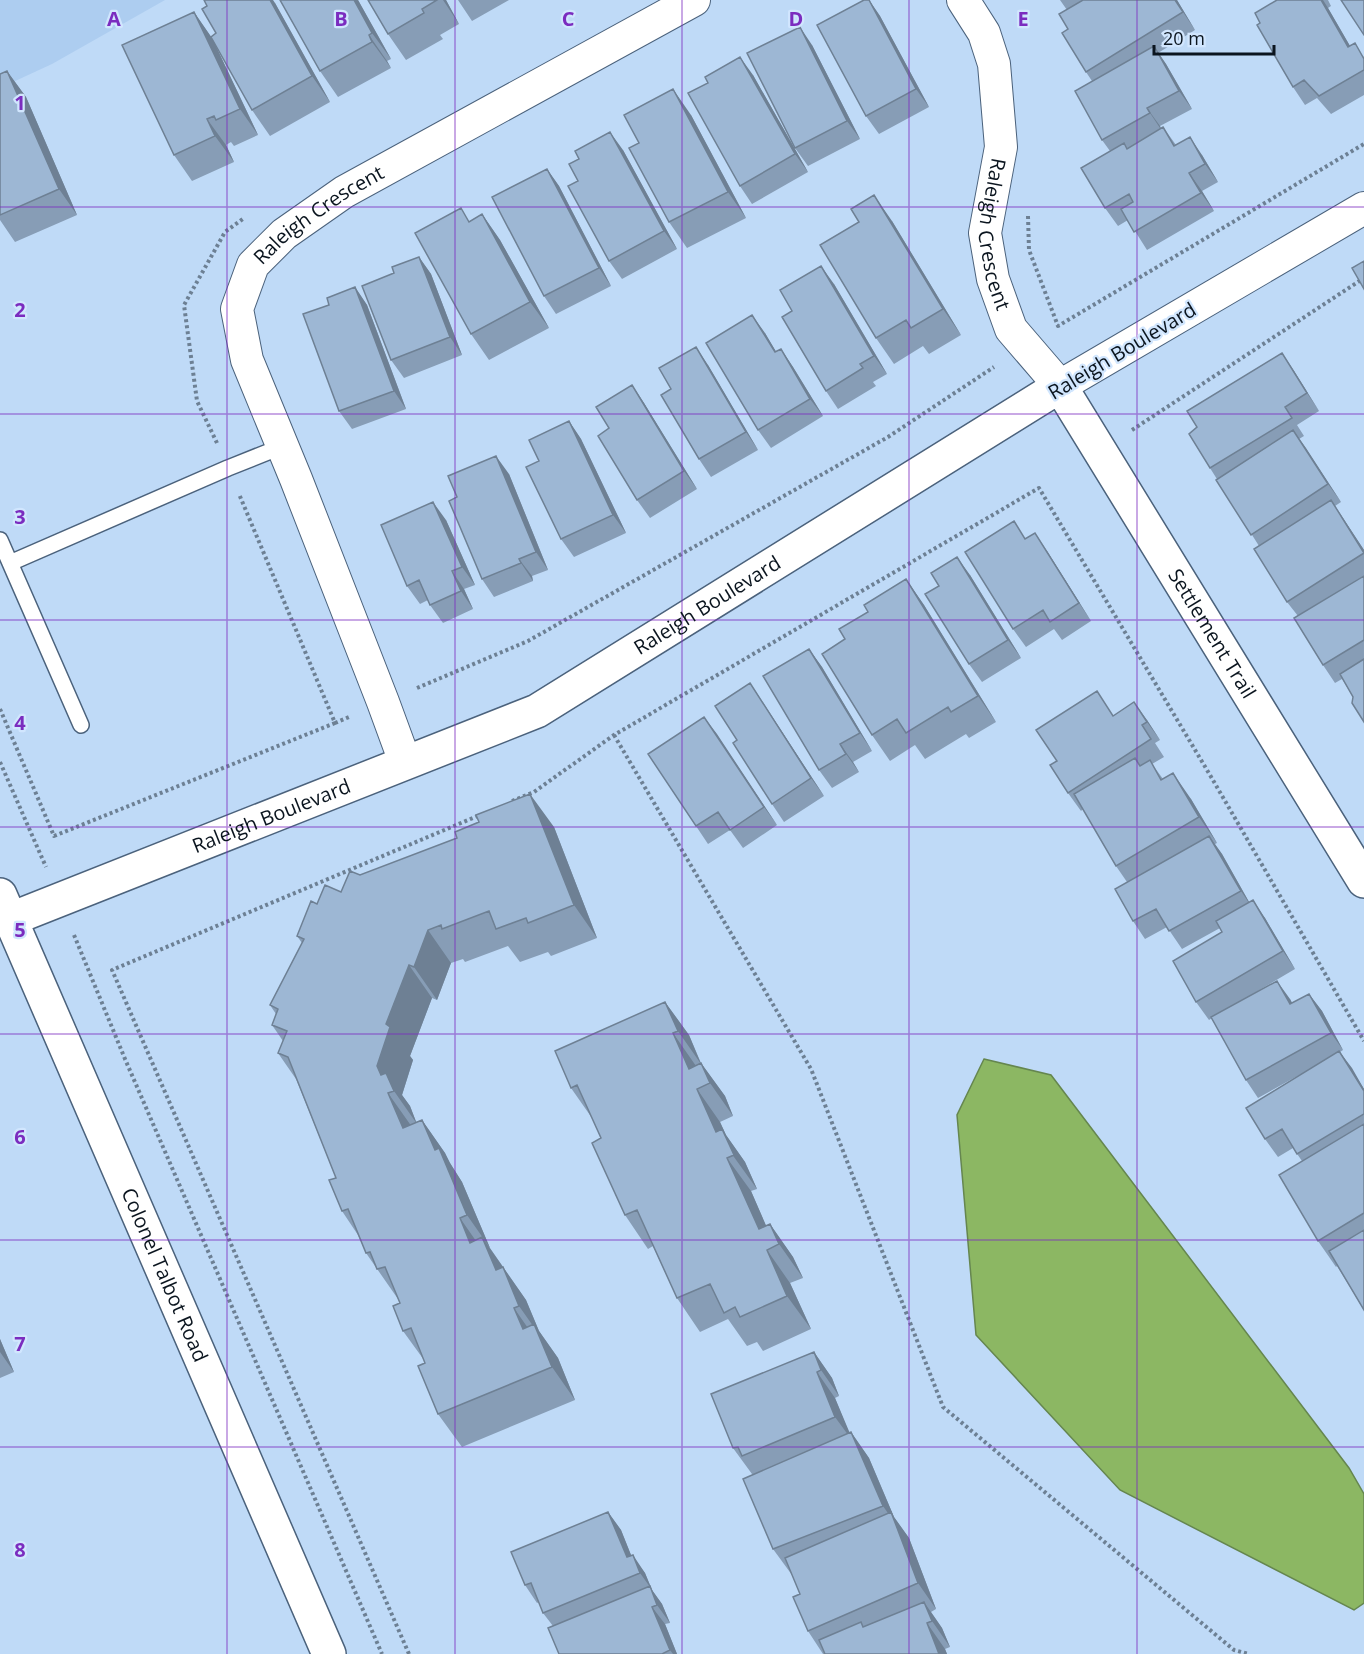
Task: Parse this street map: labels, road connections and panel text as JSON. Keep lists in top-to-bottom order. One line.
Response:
{"streets":{"street":["Raleigh Crescent","Raleigh Boulevard","Settlement Trail","Colonel Talbot Road"]},"crossings":[["Raleigh Crescent","Raleigh Boulevard"],["Raleigh Crescent","Settlement Trail"],["Raleigh Boulevard","Settlement Trail"],["Raleigh Boulevard","Colonel Talbot Road"]],"scale_bar":"20 m","grid":{"columns":["A","B","C","D","E"],"rows":["1","2","3","4","5","6","7","8"]}}
